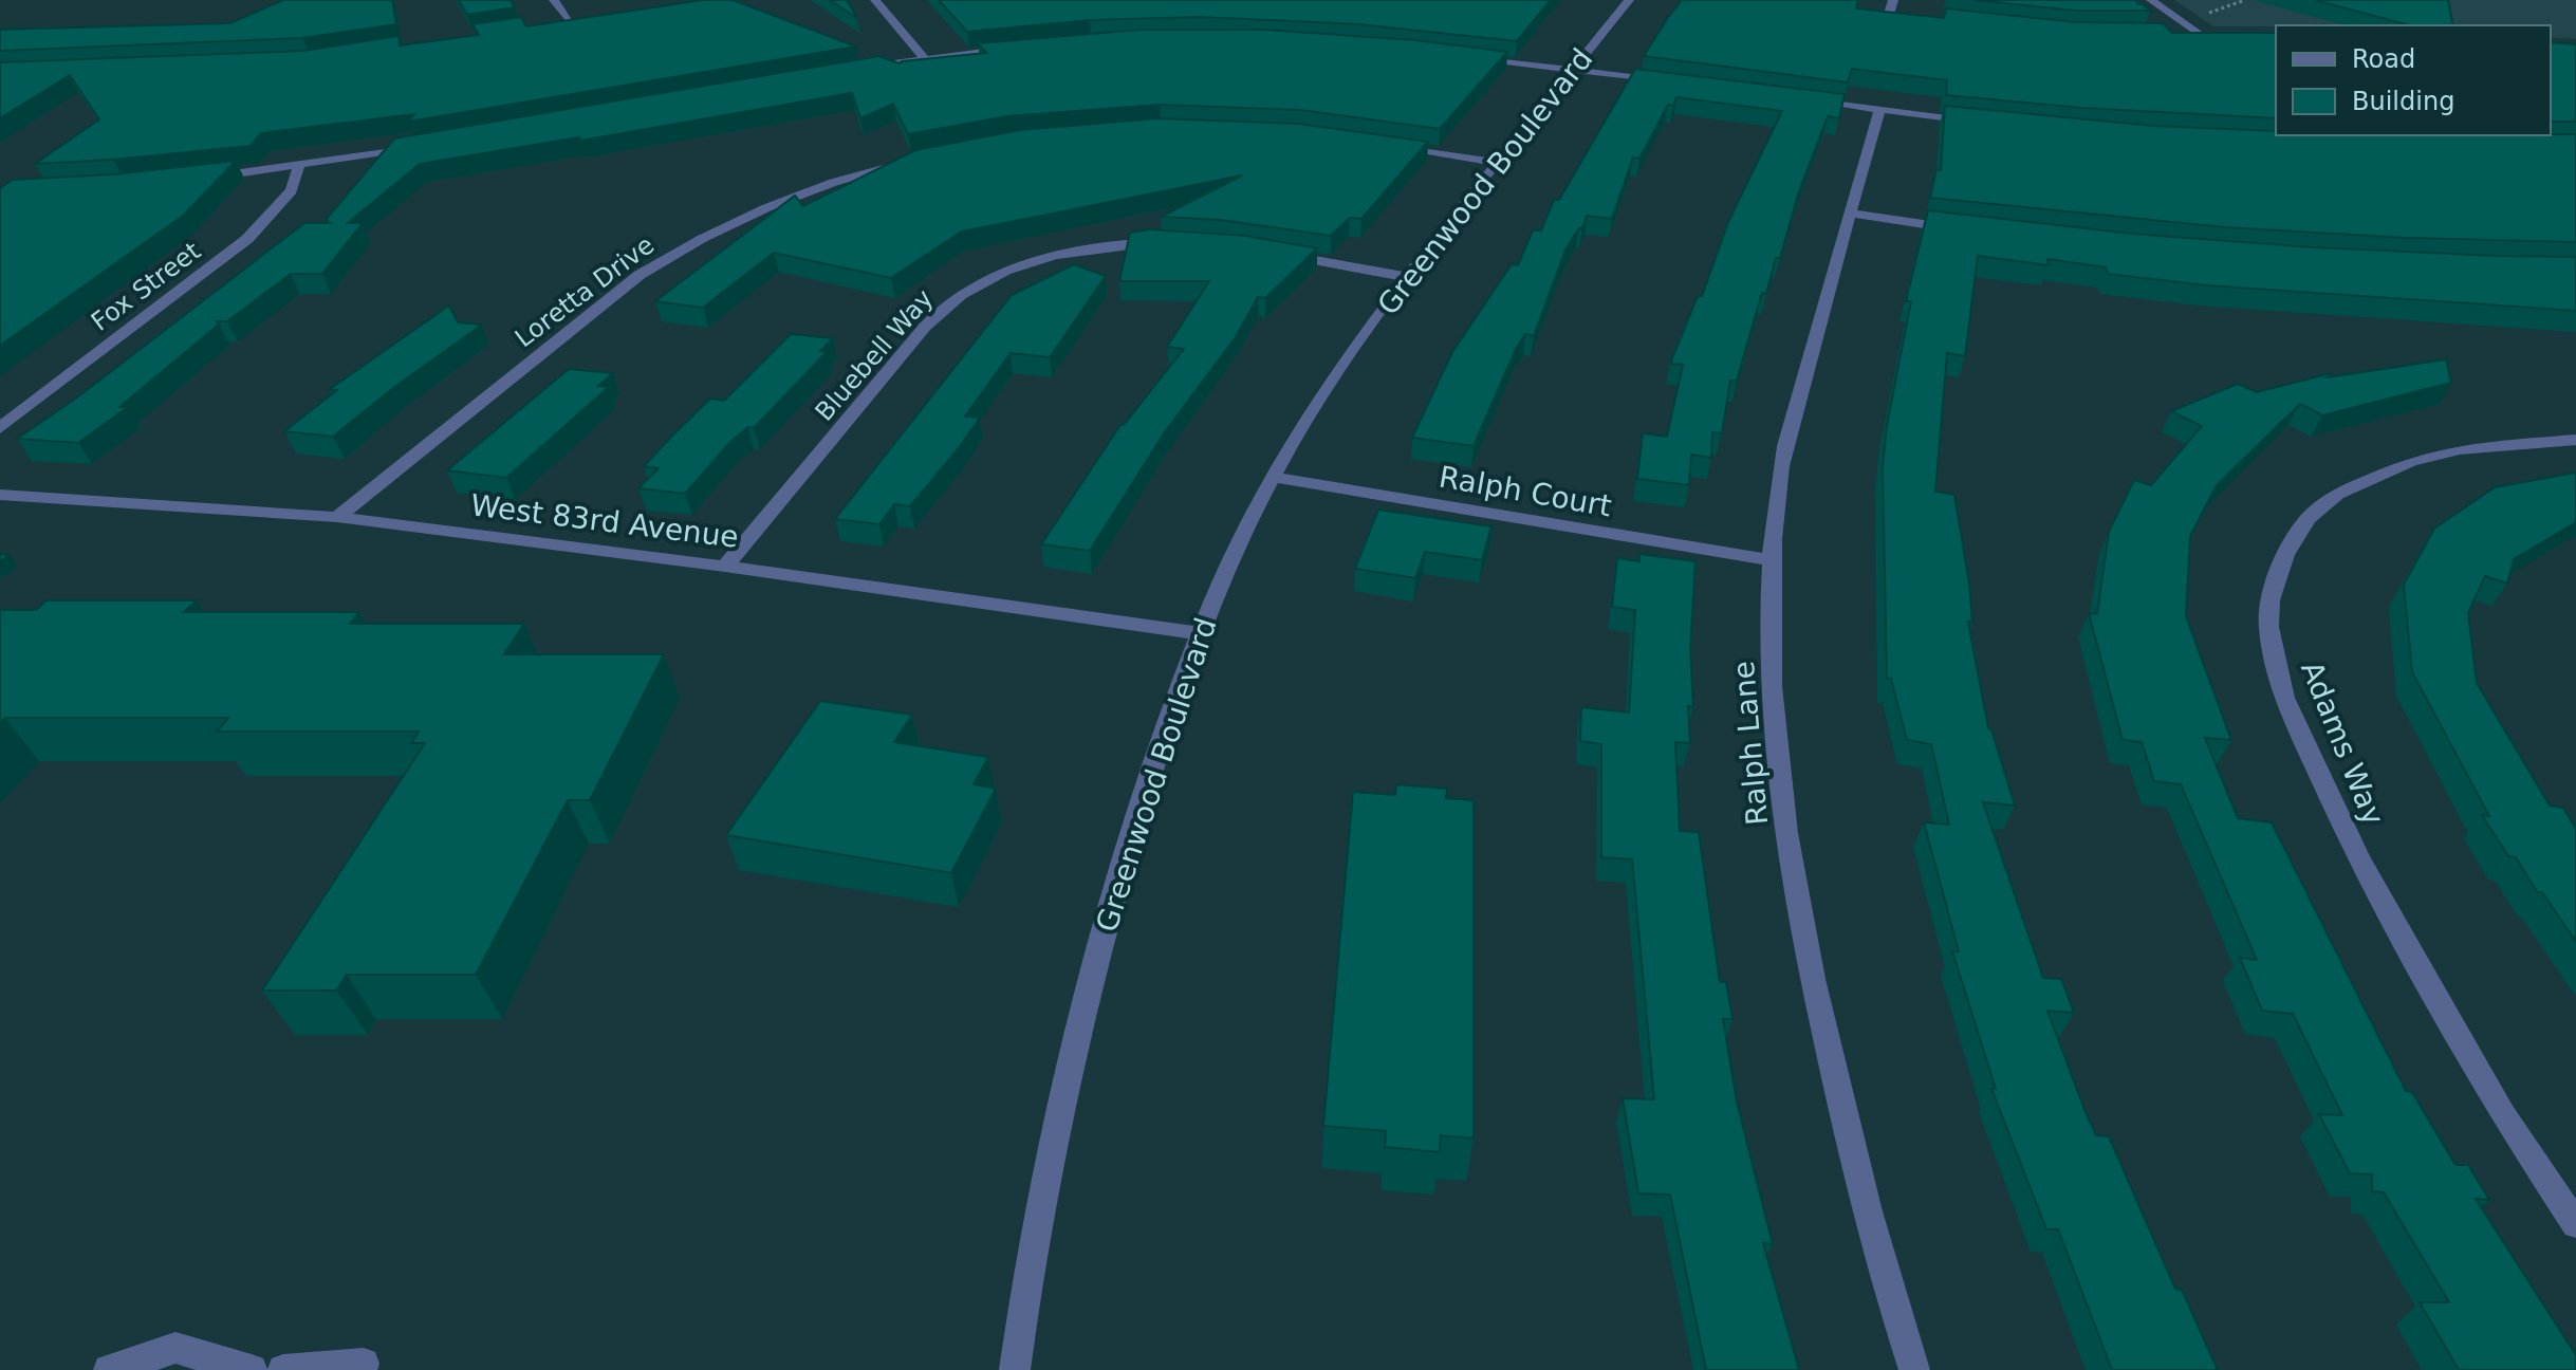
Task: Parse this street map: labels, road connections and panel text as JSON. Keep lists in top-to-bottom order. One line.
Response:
{"streets":{"street":["Greenwood Boulevard","Fox Street","Loretta Drive","Bluebell Way","Ralph Court","West 83rd Avenue","Ralph Lane","Adams Way"]},"crossings":[["Greenwood Boulevard","Ralph Court"],["Greenwood Boulevard","West 83rd Avenue"],["Loretta Drive","West 83rd Avenue"],["Bluebell Way","West 83rd Avenue"],["Ralph Court","Ralph Lane"]],"legend":["Road","Building"]}
